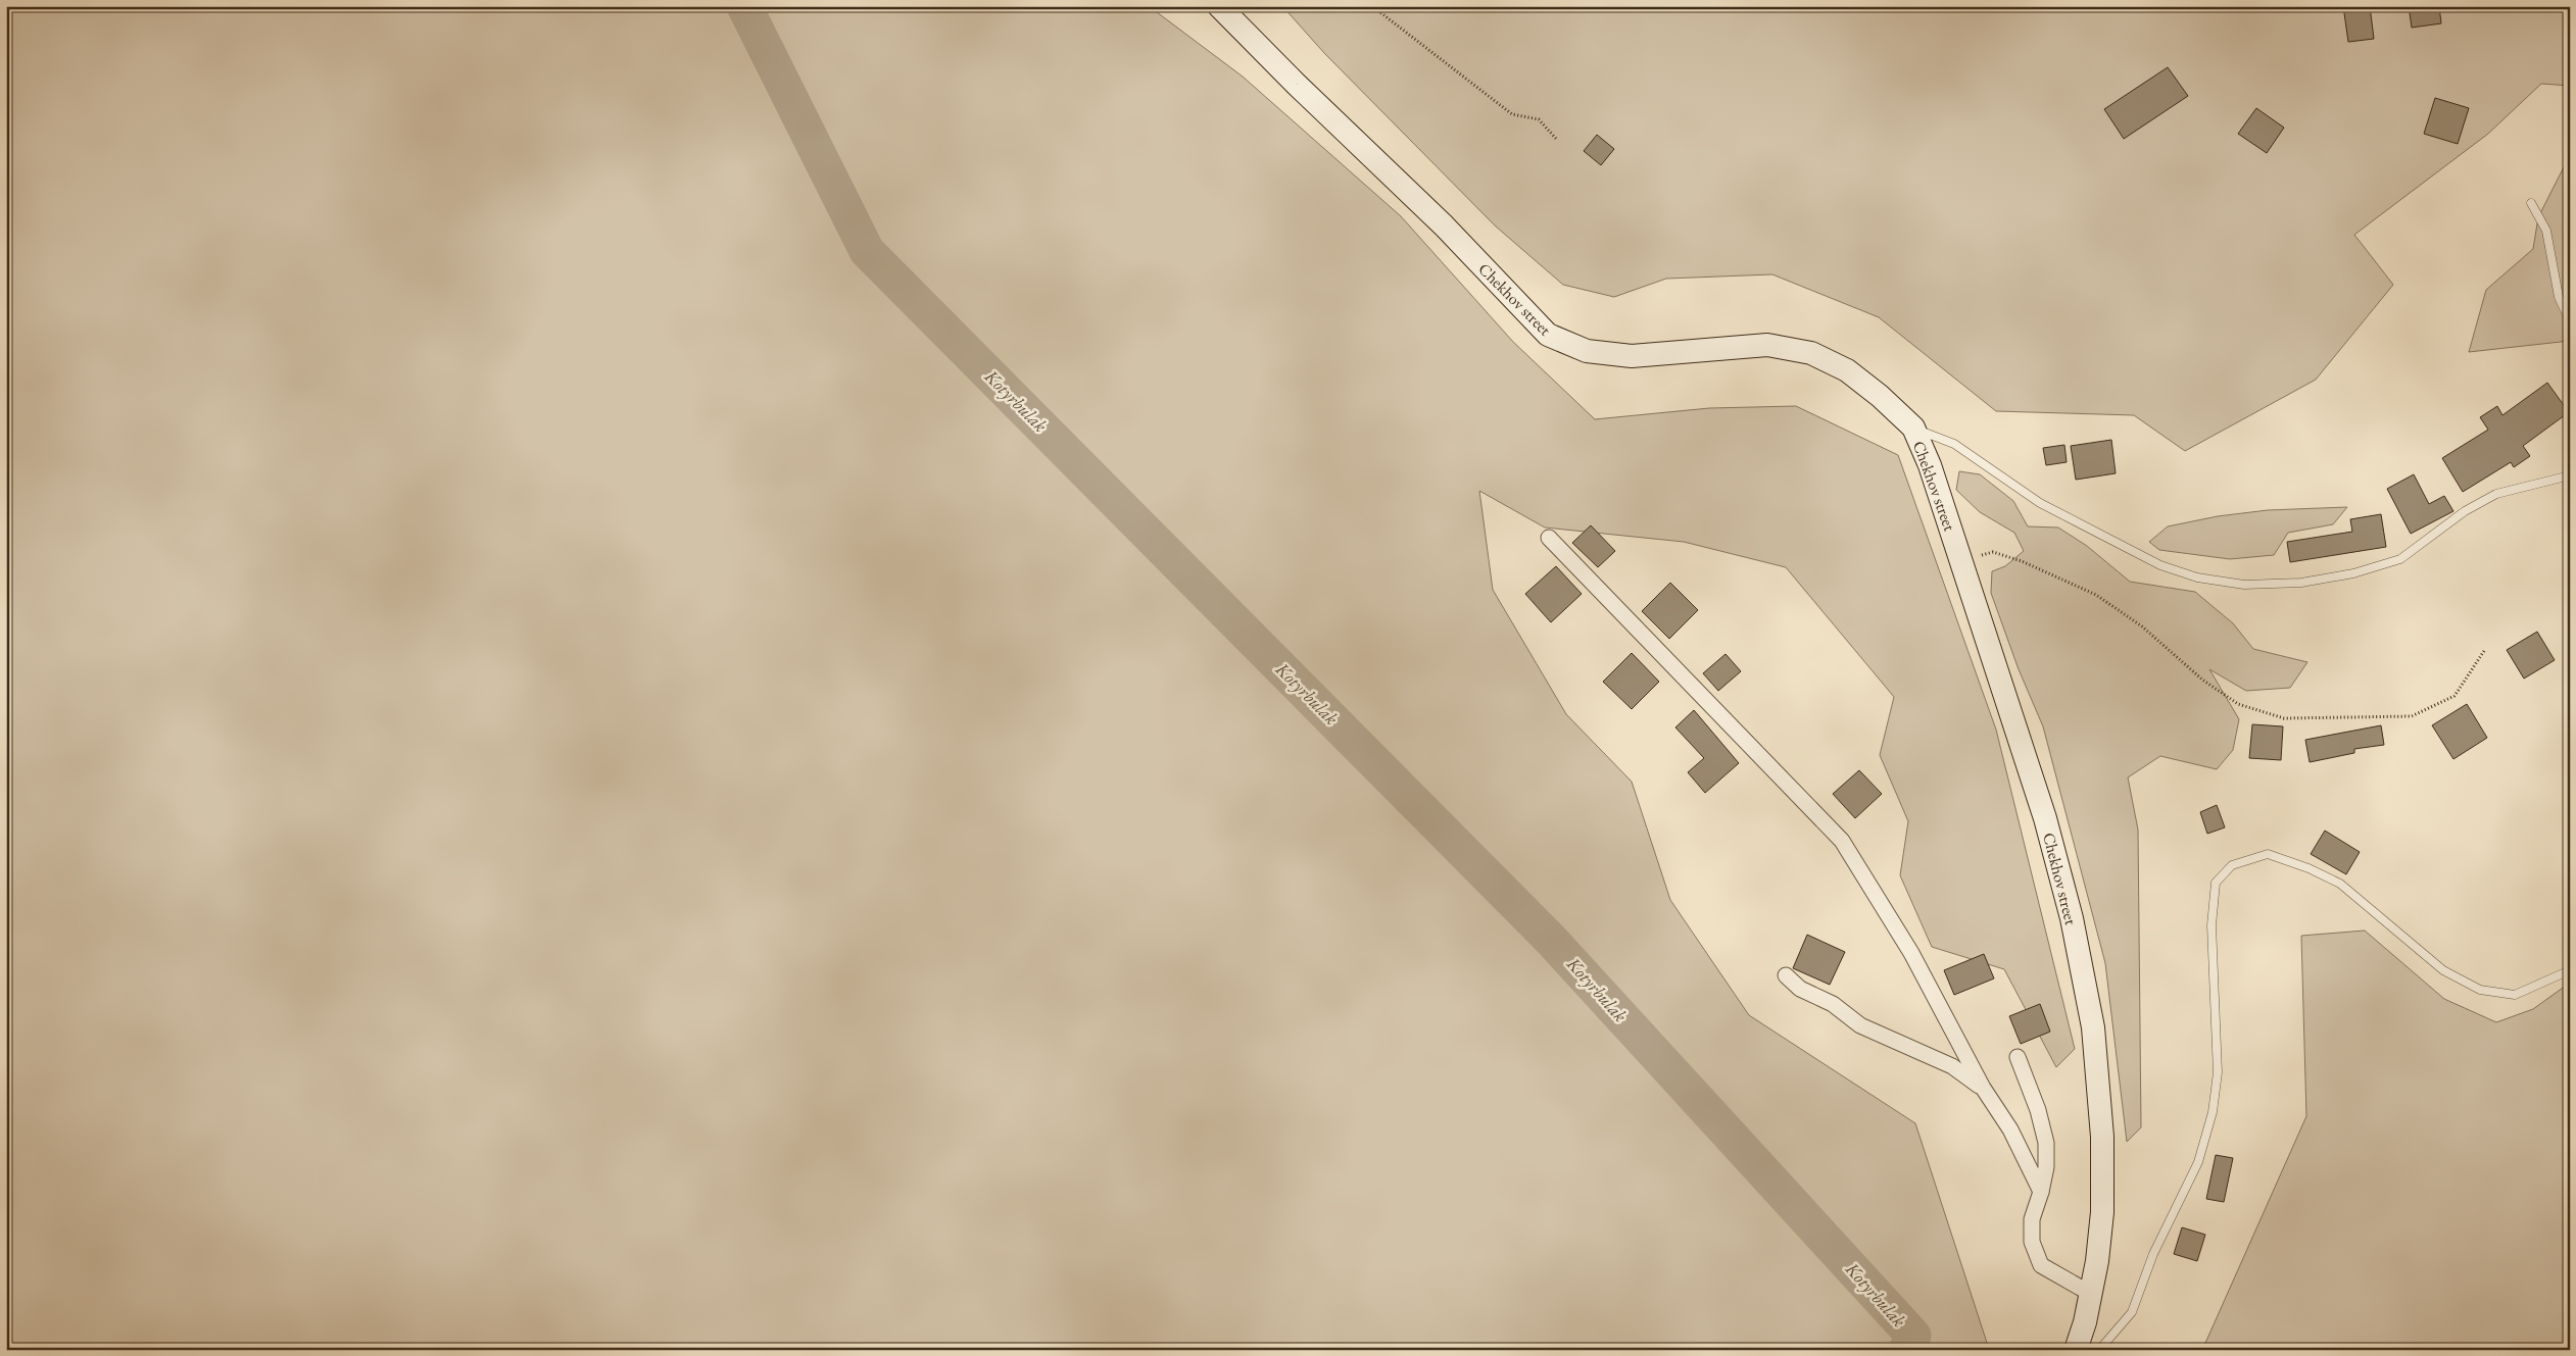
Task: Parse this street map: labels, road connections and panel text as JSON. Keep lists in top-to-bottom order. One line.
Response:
{"streets":{"main road":["Chekhov street"]},"water":["Kotyrbulak"]}
